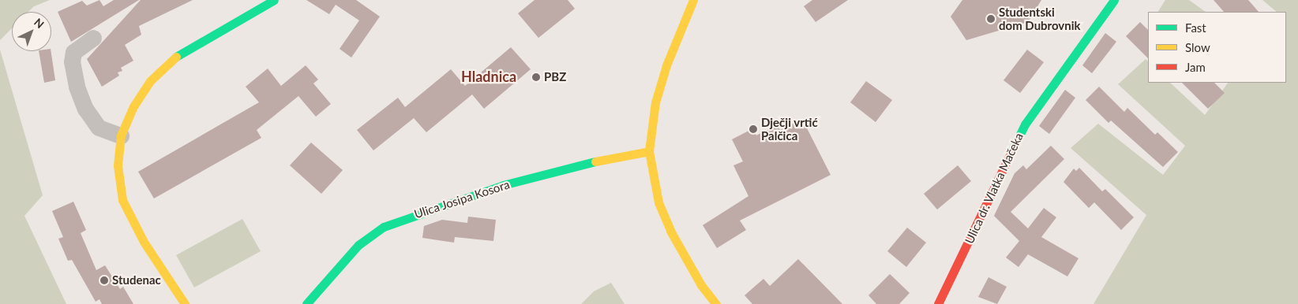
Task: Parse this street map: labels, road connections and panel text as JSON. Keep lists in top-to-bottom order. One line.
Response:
{"streets":{"street":["Ulica dr. Vlatka Mačeka","Ulica Josipa Kosora"]},"districts":["Hladnica"],"places":["Studentski dom Dubrovnik","PBZ","Dječji vrtić Palčica","Studenac"],"legend":["Fast","Slow","Jam"],"north":"top right"}
